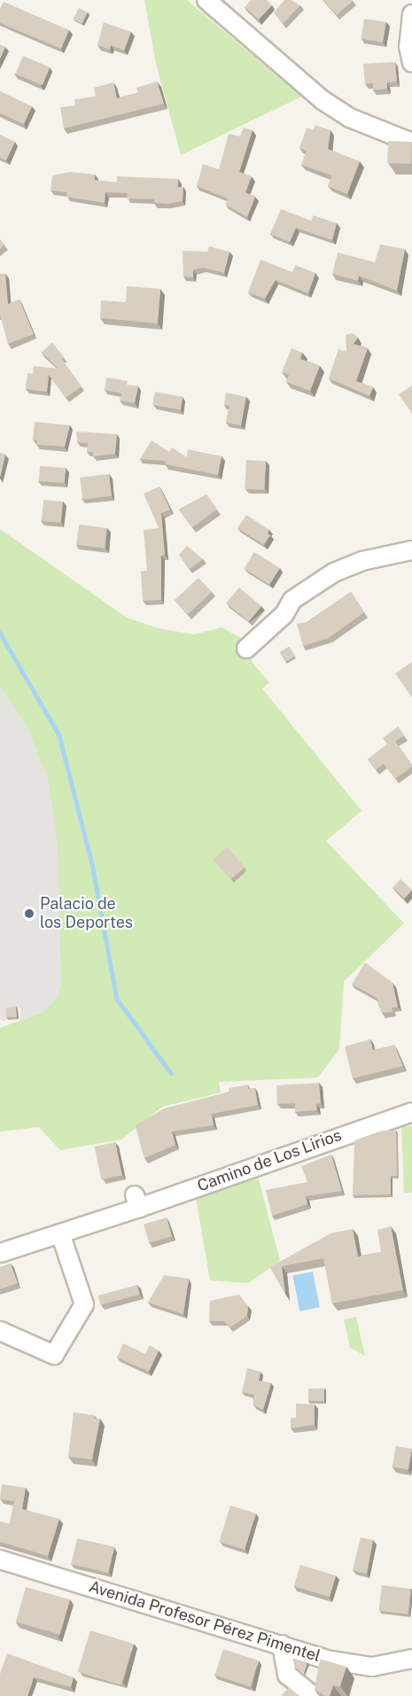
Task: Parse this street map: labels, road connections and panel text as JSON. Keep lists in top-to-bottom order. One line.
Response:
{"streets":{"street":["Camino de Los Lirios","Avenida Profesor Pérez Pimentel"]},"places":["Palacio de los Deportes"]}
